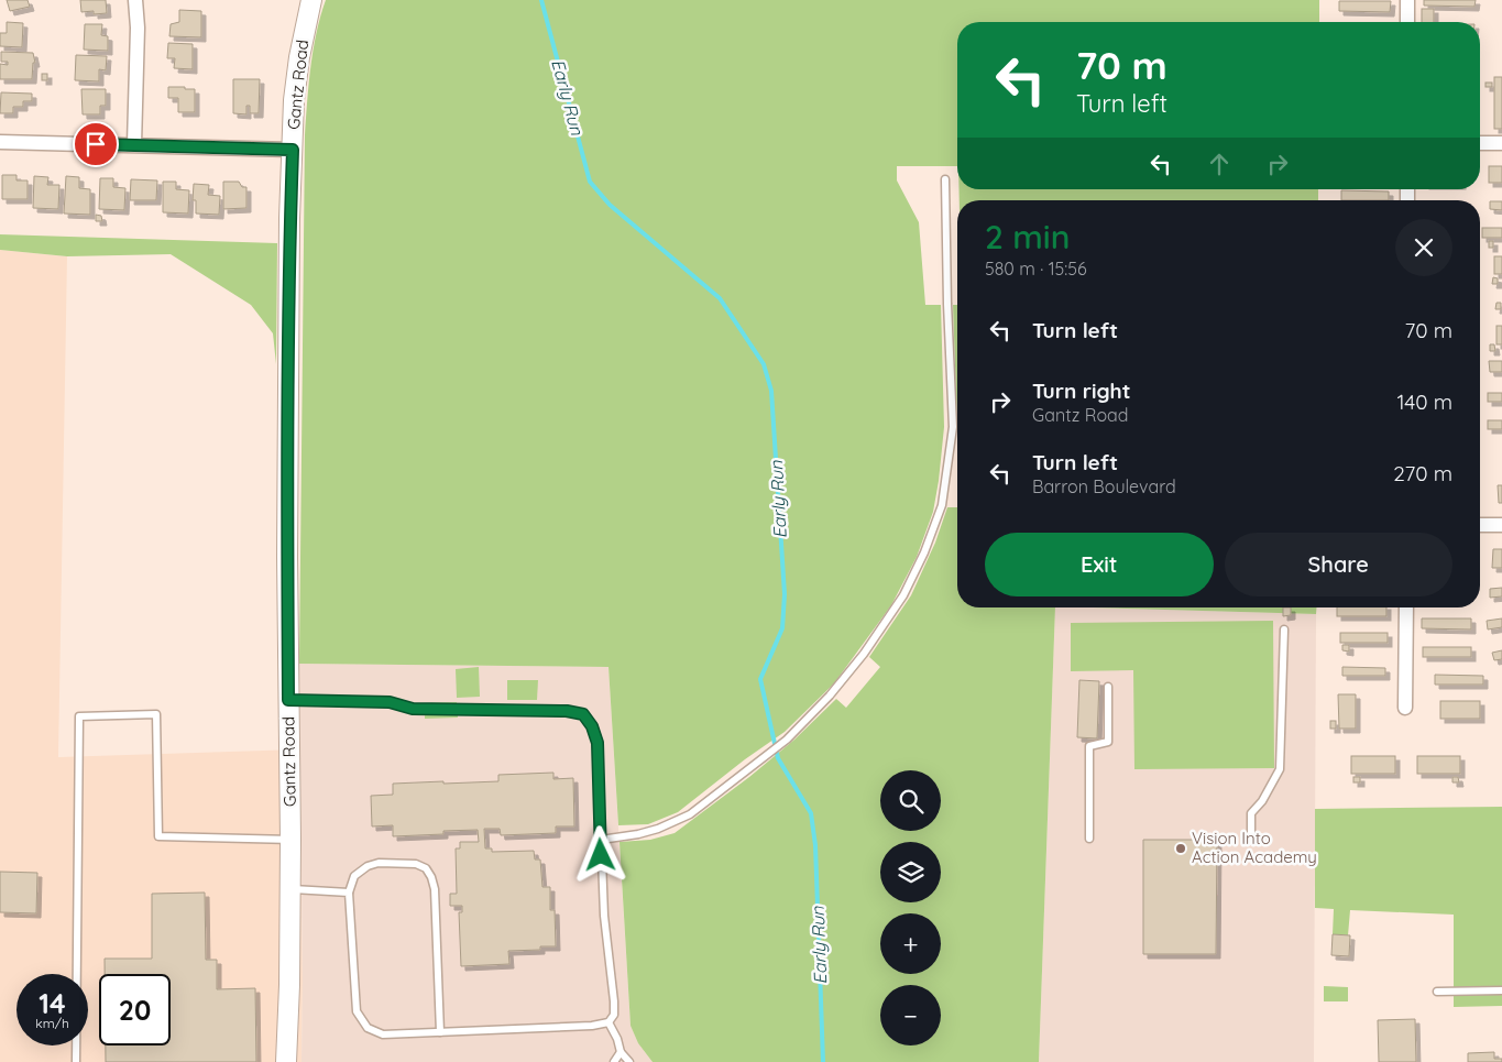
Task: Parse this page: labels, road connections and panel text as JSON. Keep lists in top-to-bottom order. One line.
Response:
{"streets":{"main road":["Gantz Road"]},"water":["Early Run"],"places":["Vision Into Action Academy"],"page":{"turn":["70 m","Turn left"],"heading":["2 min","580 m · 15:56"],"list":[{"name":"Turn left","value":"70 m"},{"name":"Turn right","note":"Gantz Road","value":"140 m"},{"name":"Turn left","note":"Barron Boulevard","value":"270 m"}],"buttons":["Exit","Share"],"map_buttons":["+","−"],"speed":"14 km/h","limit":"20"}}
